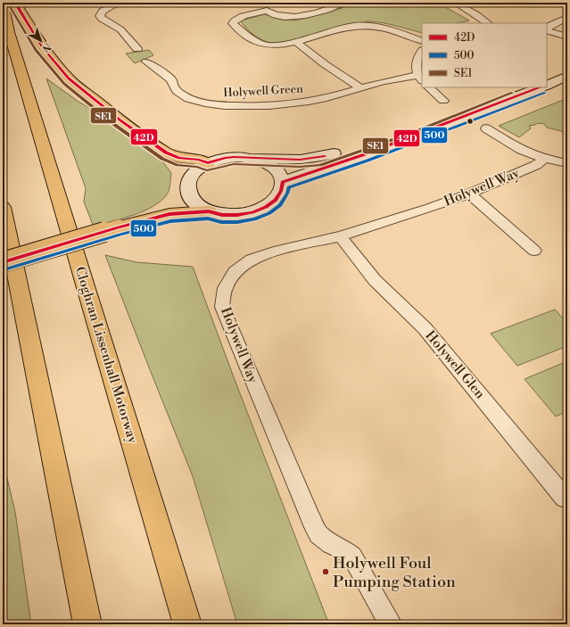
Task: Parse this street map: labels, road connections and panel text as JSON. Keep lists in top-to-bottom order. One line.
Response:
{"streets":{"highway":["Cloghran Lissenhall Motorway"],"street":["Holywell Green","Holywell Way","Holywell Glen"]},"crossings":[["Holywell Way","Holywell Glen"]],"places":["Holywell Foul Pumping Station"],"lines":["transit line 42D","transit line SE1","transit line 500"],"legend":["42D","500","SE1"],"north":"bottom right"}
